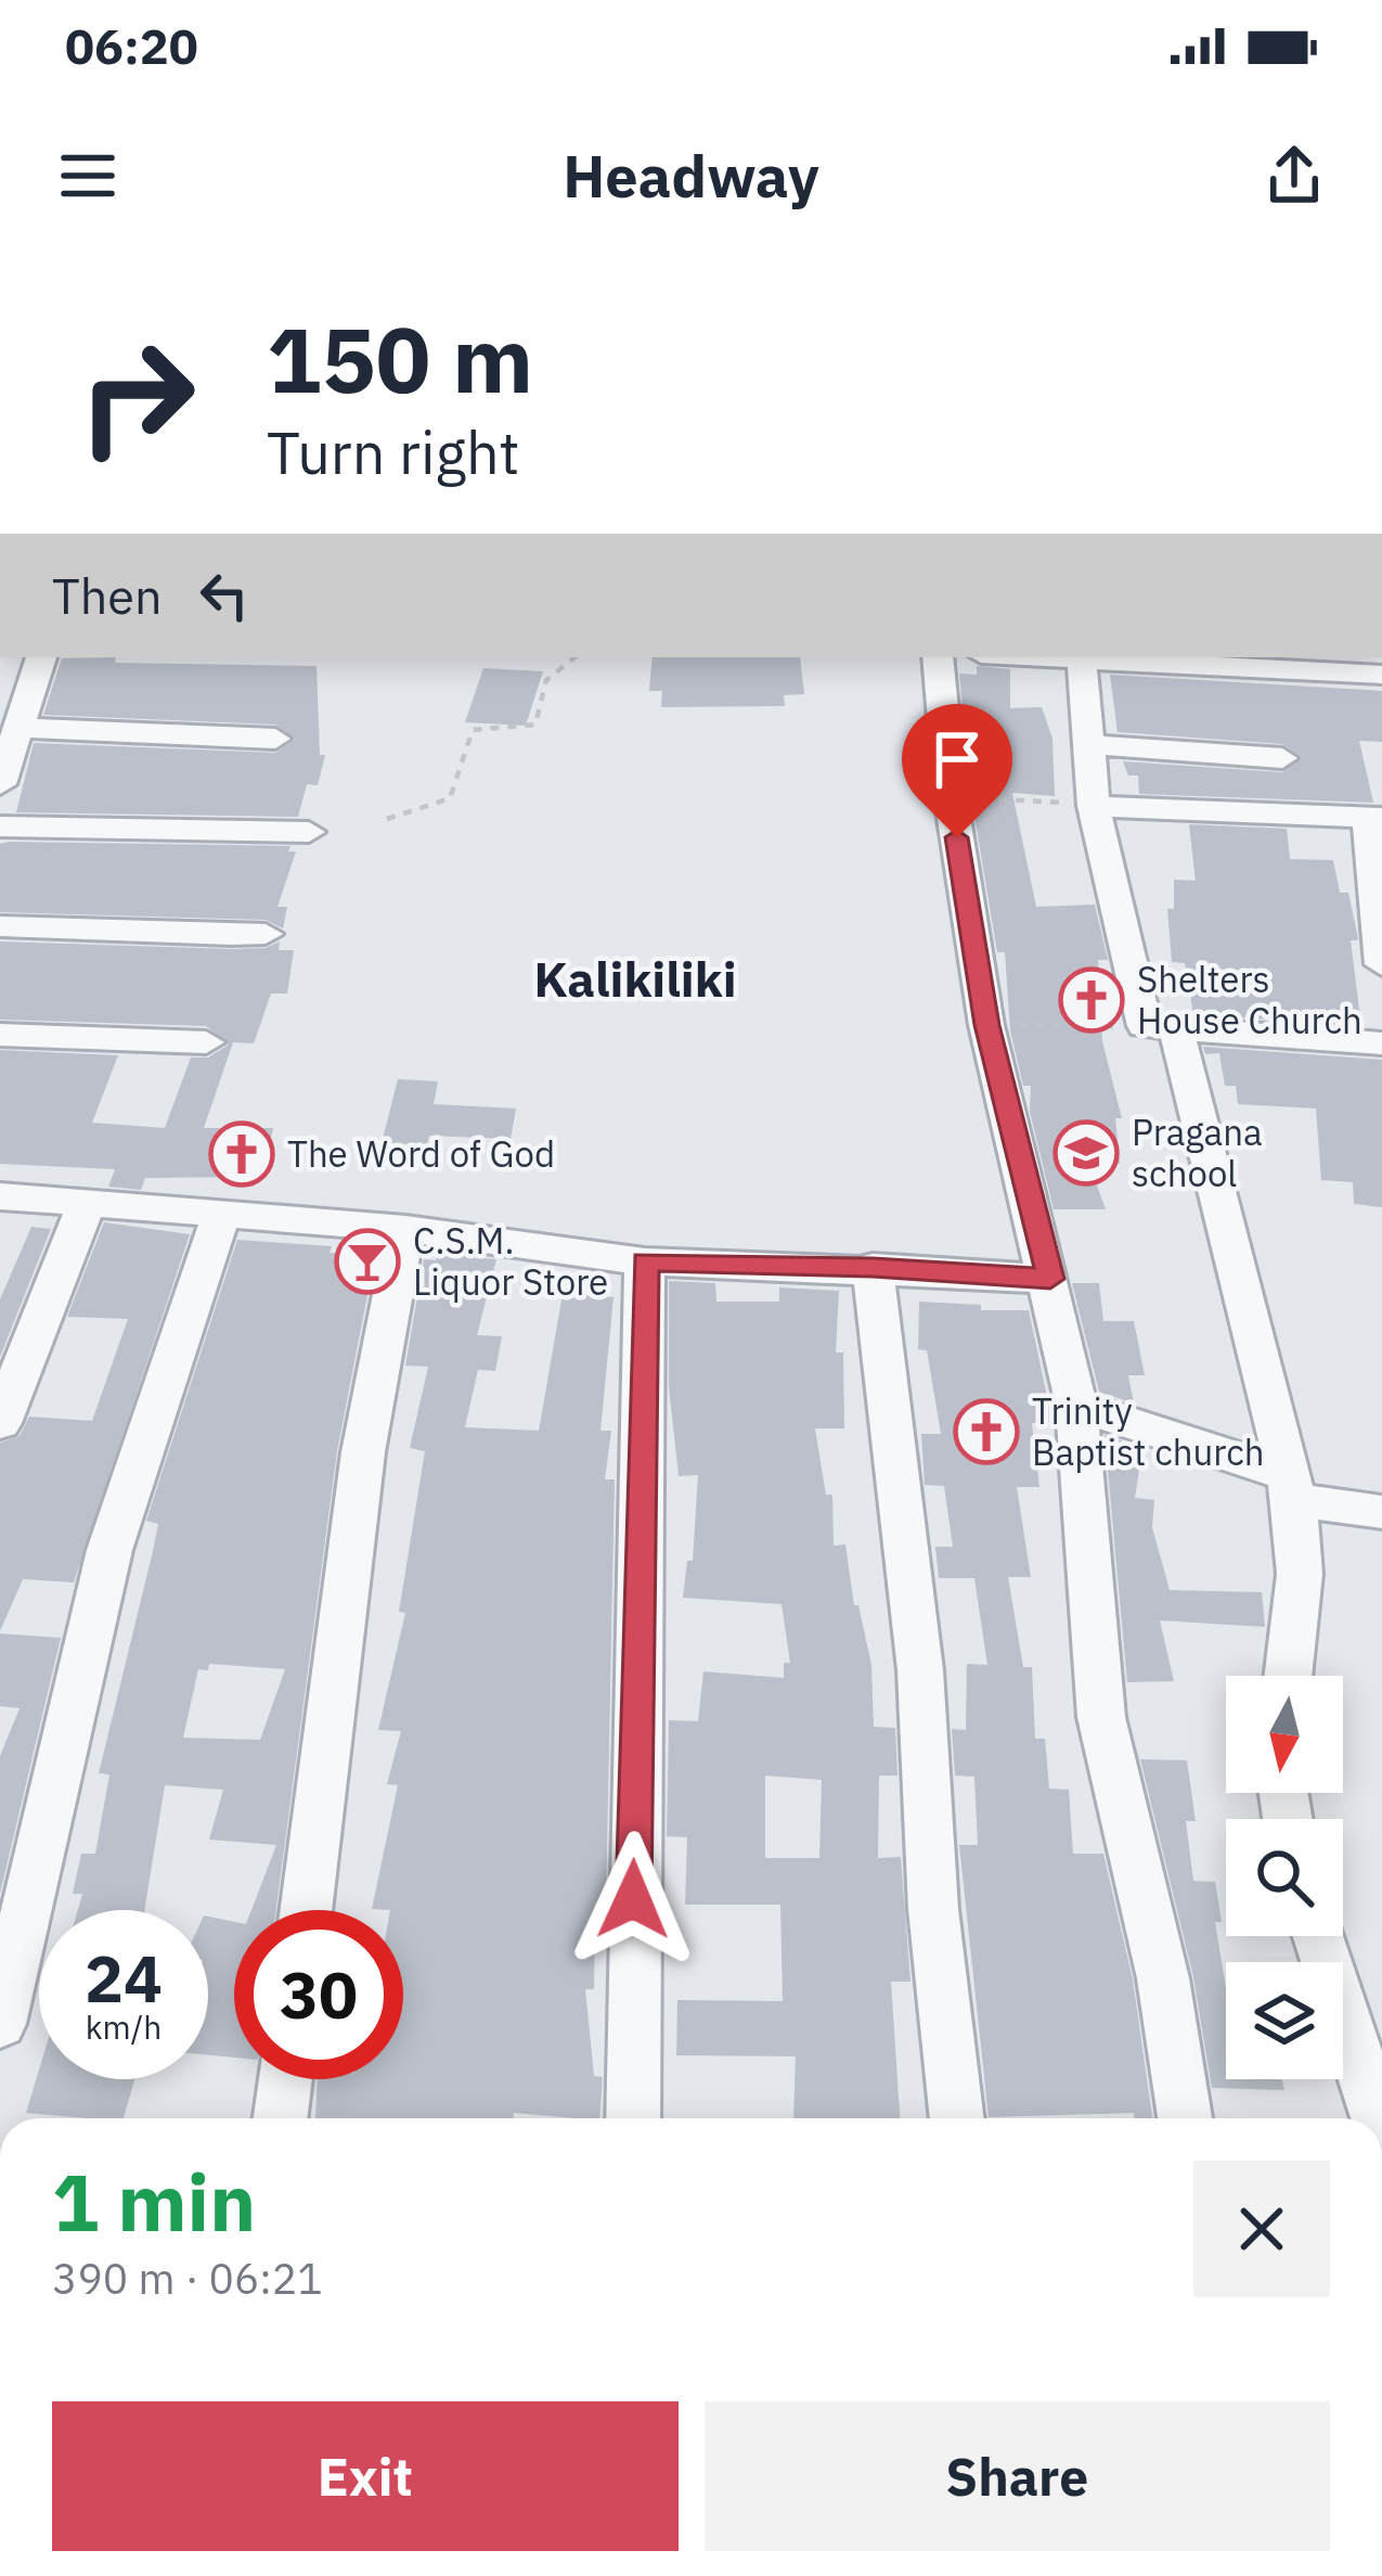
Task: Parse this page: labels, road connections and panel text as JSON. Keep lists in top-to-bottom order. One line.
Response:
{"districts":["Kalikiliki"],"places":{"church":["Shelters House Church","The Word of God","Trinity Baptist church"],"school or university":["Pragana school"],"bar":["C.S.M. Liquor Store"]},"north":"bottom","page":{"status":"06:20","header":"Headway","turn":["150 m","Turn right"],"then":"Then","speed":"24 km/h","limit":"30","heading":["1 min","390 m · 06:21"],"buttons":["Exit","Share"]}}
